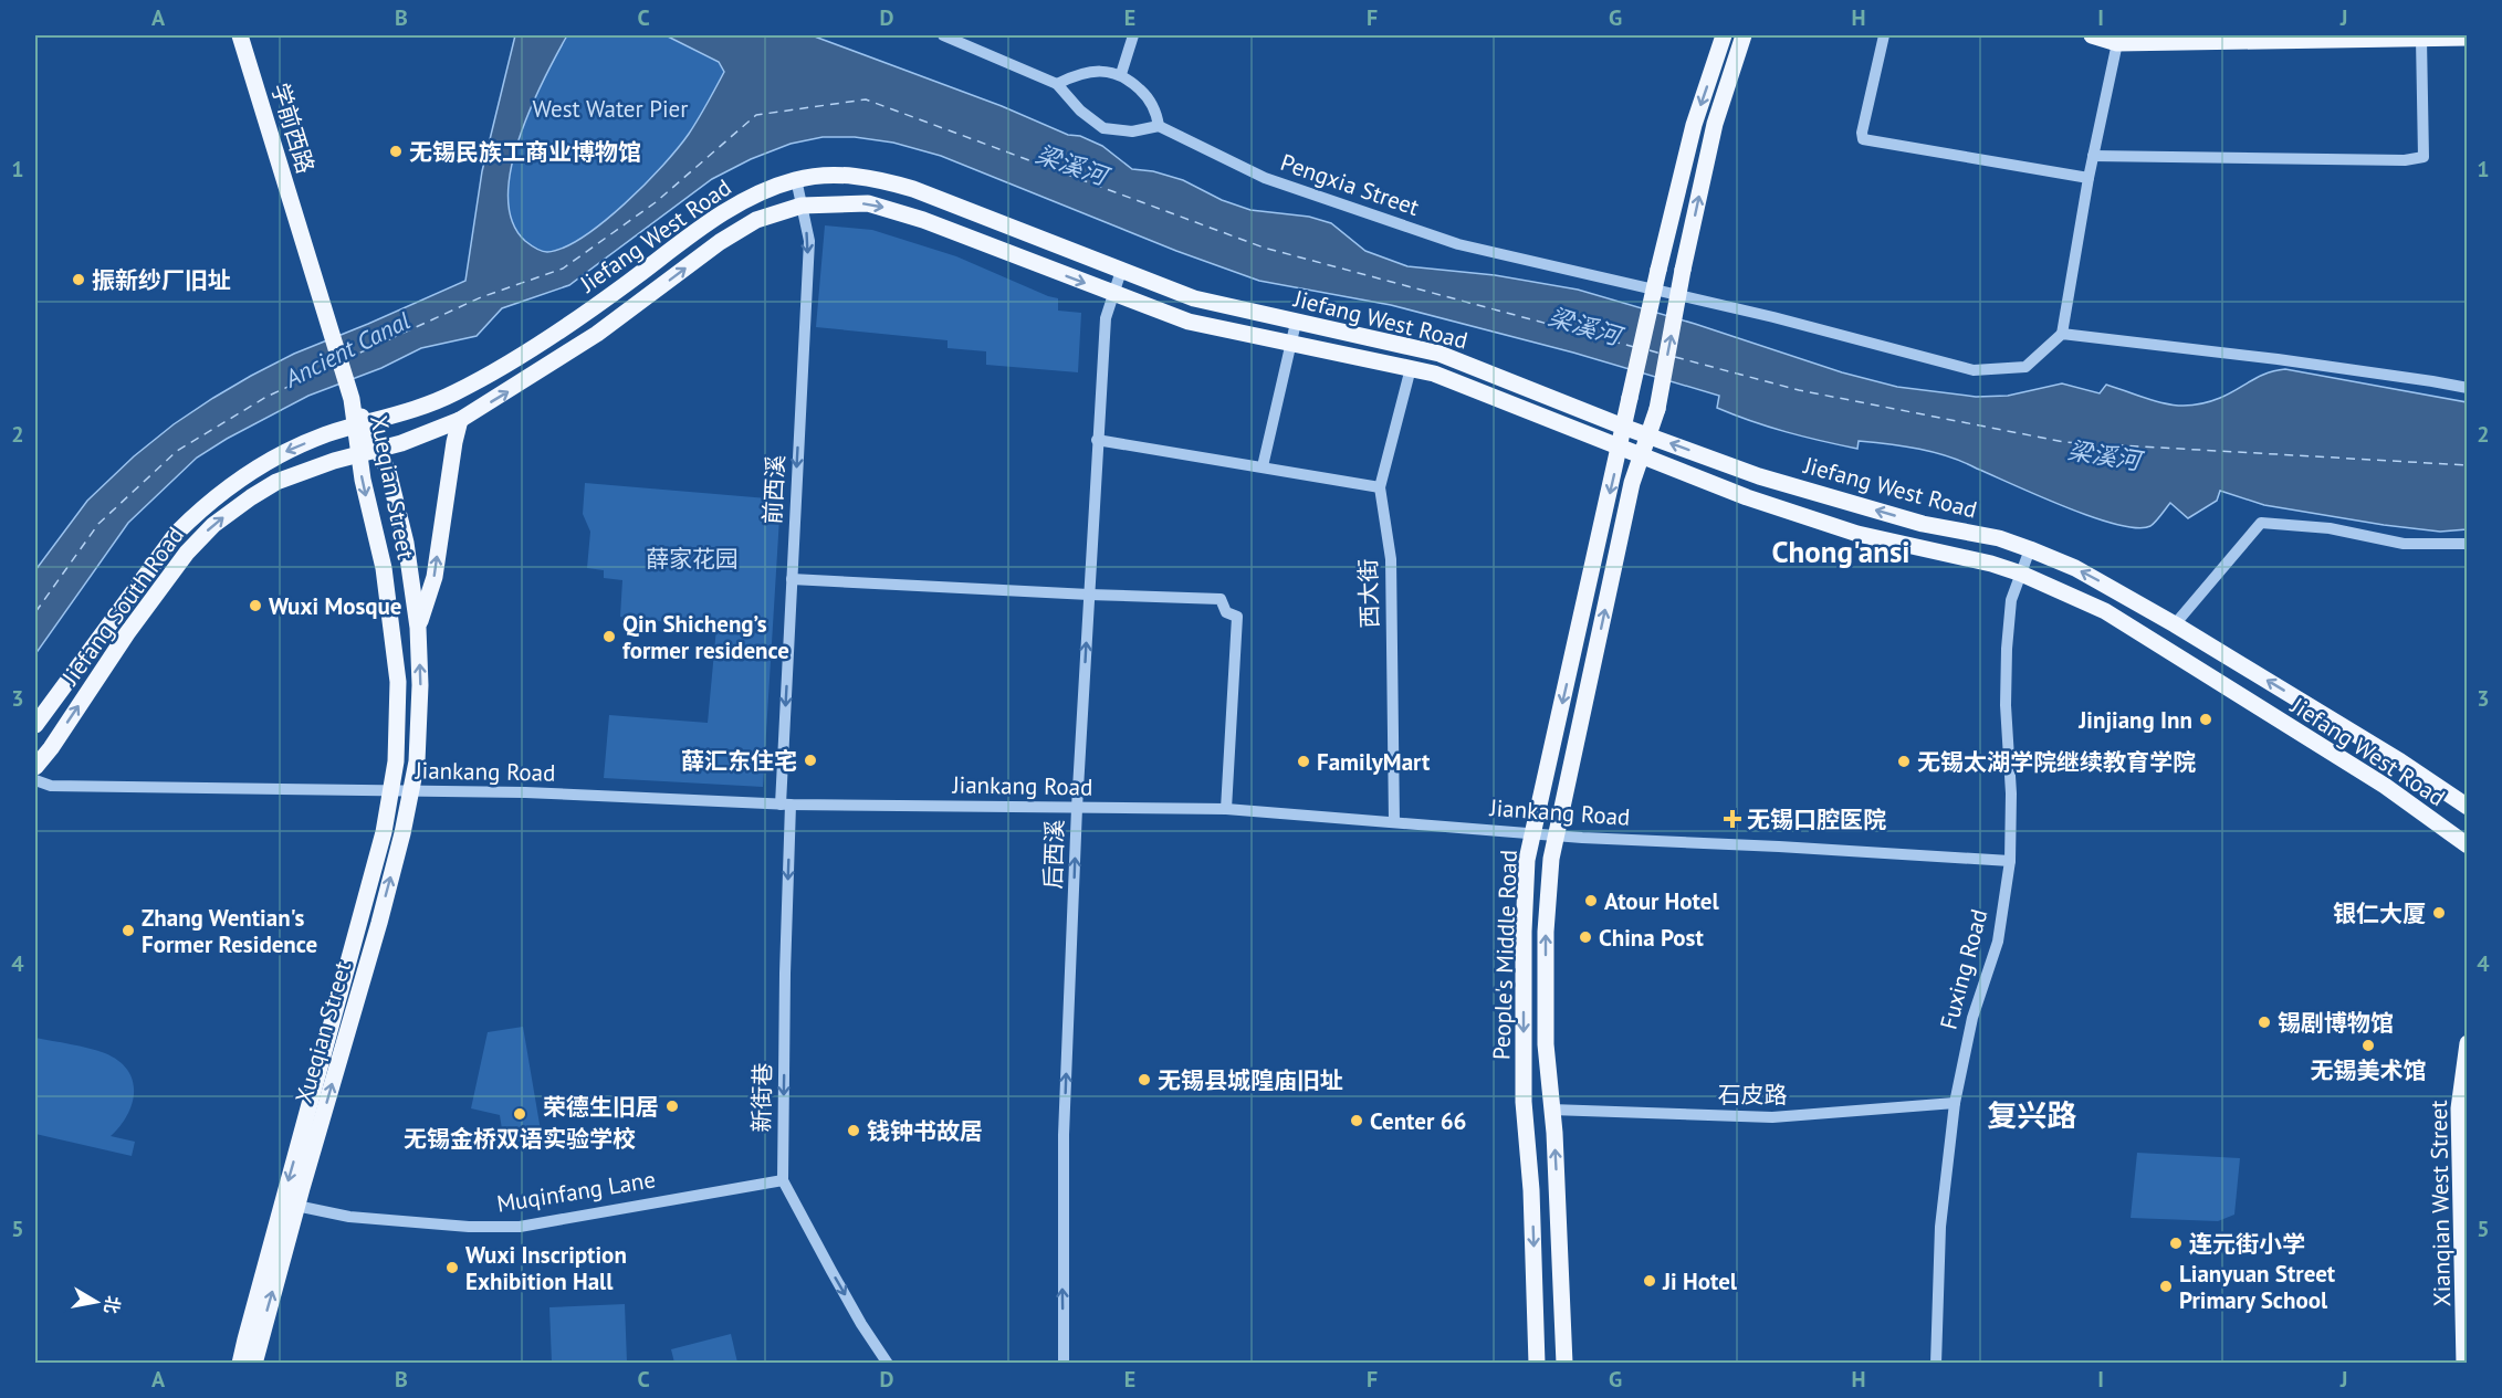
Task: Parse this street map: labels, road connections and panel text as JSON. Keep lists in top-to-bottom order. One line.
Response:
{"streets":{"main road":["学前西路","Jiefang West Road","Xueqian Street","Jiefang South Road","People's Middle Road","Xianqian West Street"],"street":["Pengxia Street","前西溪","西大街","Jiankang Road","后西溪","Fuxing Road","石皮路","新街巷","Muqinfang Lane"]},"crossings":[["学前西路","Xueqian Street"],["Jiefang West Road","Xueqian Street"],["Jiefang West Road","前西溪"],["Jiefang West Road","西大街"],["Jiefang West Road","Jiefang South Road"],["Jiefang West Road","后西溪"],["Jiefang West Road","People's Middle Road"],["Jiefang West Road","Fuxing Road"],["Xueqian Street","Jiefang South Road"],["Xueqian Street","Jiankang Road"],["Xueqian Street","Muqinfang Lane"],["前西溪","Jiankang Road"],["前西溪","新街巷"],["西大街","Jiankang Road"],["Jiankang Road","后西溪"],["Jiankang Road","People's Middle Road"],["Jiankang Road","Fuxing Road"],["Jiankang Road","新街巷"],["People's Middle Road","石皮路"],["Fuxing Road","石皮路"],["新街巷","Muqinfang Lane"]],"one_way":["前西溪","后西溪","新街巷"],"districts":["Chong'ansi","复兴路"],"water":["梁溪河","Ancient Canal"],"parks":["West Water Pier","薛家花园"],"places":{"other":["无锡民族工商业博物馆","振新纱厂旧址","Wuxi Mosque","Qin Shicheng’s former residence","Jinjiang Inn","薛汇东住宅","FamilyMart","无锡太湖学院继续教育学院","Atour Hotel","银仁大厦","Zhang Wentian's Former Residence","China Post","锡剧博物馆","无锡美术馆","无锡县城隍庙旧址","荣德生旧居","无锡金桥双语实验学校","Center 66","钱钟书故居","连元街小学","Wuxi Inscription Exhibition Hall","Ji Hotel","Lianyuan Street Primary School"],"health":["无锡口腔医院"]},"north":"right","grid":{"columns":["A","B","C","D","E","F","G","H","I","J"],"rows":["1","2","3","4","5"]}}
